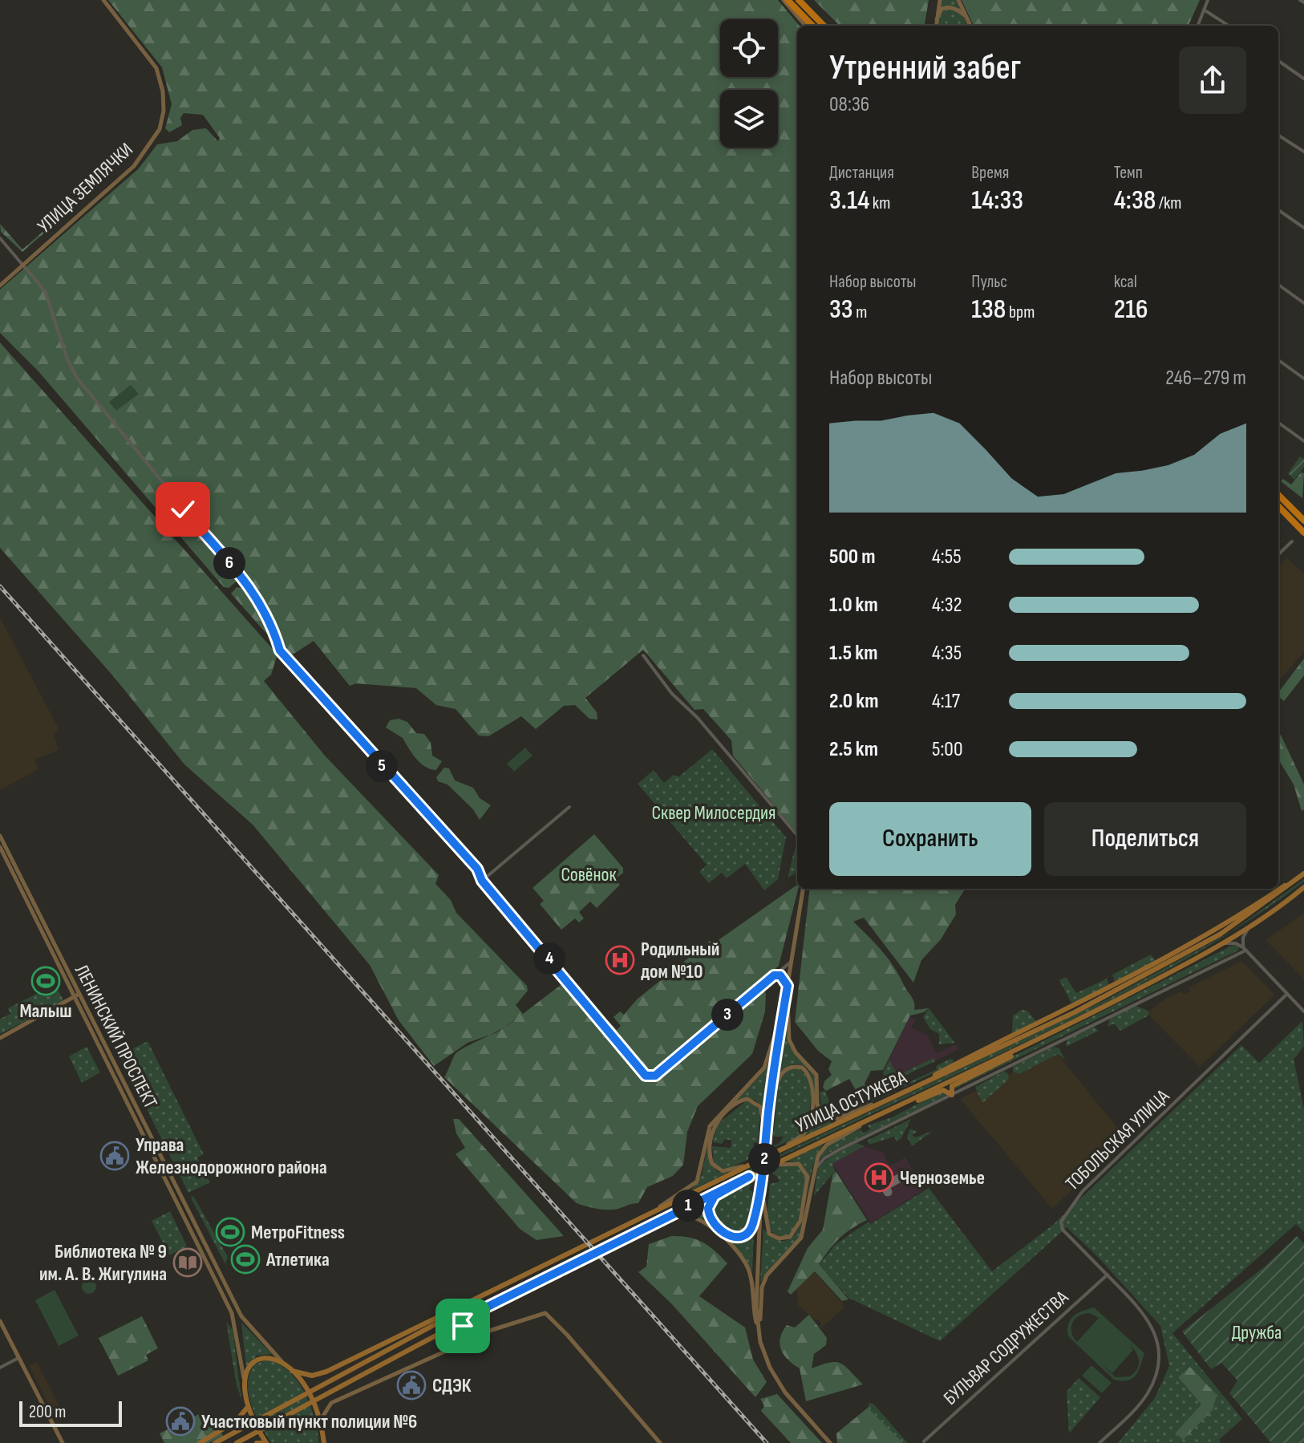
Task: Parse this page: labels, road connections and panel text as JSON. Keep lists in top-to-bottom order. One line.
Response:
{"streets":{"main road":["ЛЕНИНСКИЙ ПРОСПЕКТ","УЛИЦА ОСТУЖЕВА"],"street":["УЛИЦА ЗЕМЛЯЧКИ","ТОБОЛЬСКАЯ УЛИЦА","БУЛЬВАР СОДРУЖЕСТВА"]},"crossings":[["ЛЕНИНСКИЙ ПРОСПЕКТ","УЛИЦА ОСТУЖЕВА"],["ТОБОЛЬСКАЯ УЛИЦА","БУЛЬВАР СОДРУЖЕСТВА"]],"parks":["Сквер Милосердия","Совёнок","Дружба"],"places":{"hospital":["Родильный дом №10","Черноземье"],"sports":["Малыш","МетроFitness","Атлетика"],"public building":["Управа Железнодорожного района","СДЭК","Участковый пункт полиции №6"],"library":["Библиотека № 9 им. А. В. Жигулина"]},"scale_bar":"200 m","page":{"heading":["Утренний забег","08:36"],"stats":[["Дистанция","3.14 km"],["Время","14:33"],["Темп","4:38 /km"],["Набор высоты","33 m"],["Пульс","138 bpm"],["kcal","216"]],"chart":["Набор высоты","246–279 m"],"list":[{"name":"500 m","note":"4:55"},{"name":"1.0 km","note":"4:32"},{"name":"1.5 km","note":"4:35"},{"name":"2.0 km","note":"4:17"},{"name":"2.5 km","note":"5:00"}],"pins":["6","5","4","3","2","1"],"buttons":["Сохранить","Поделиться"],"scale":"200 m"}}
